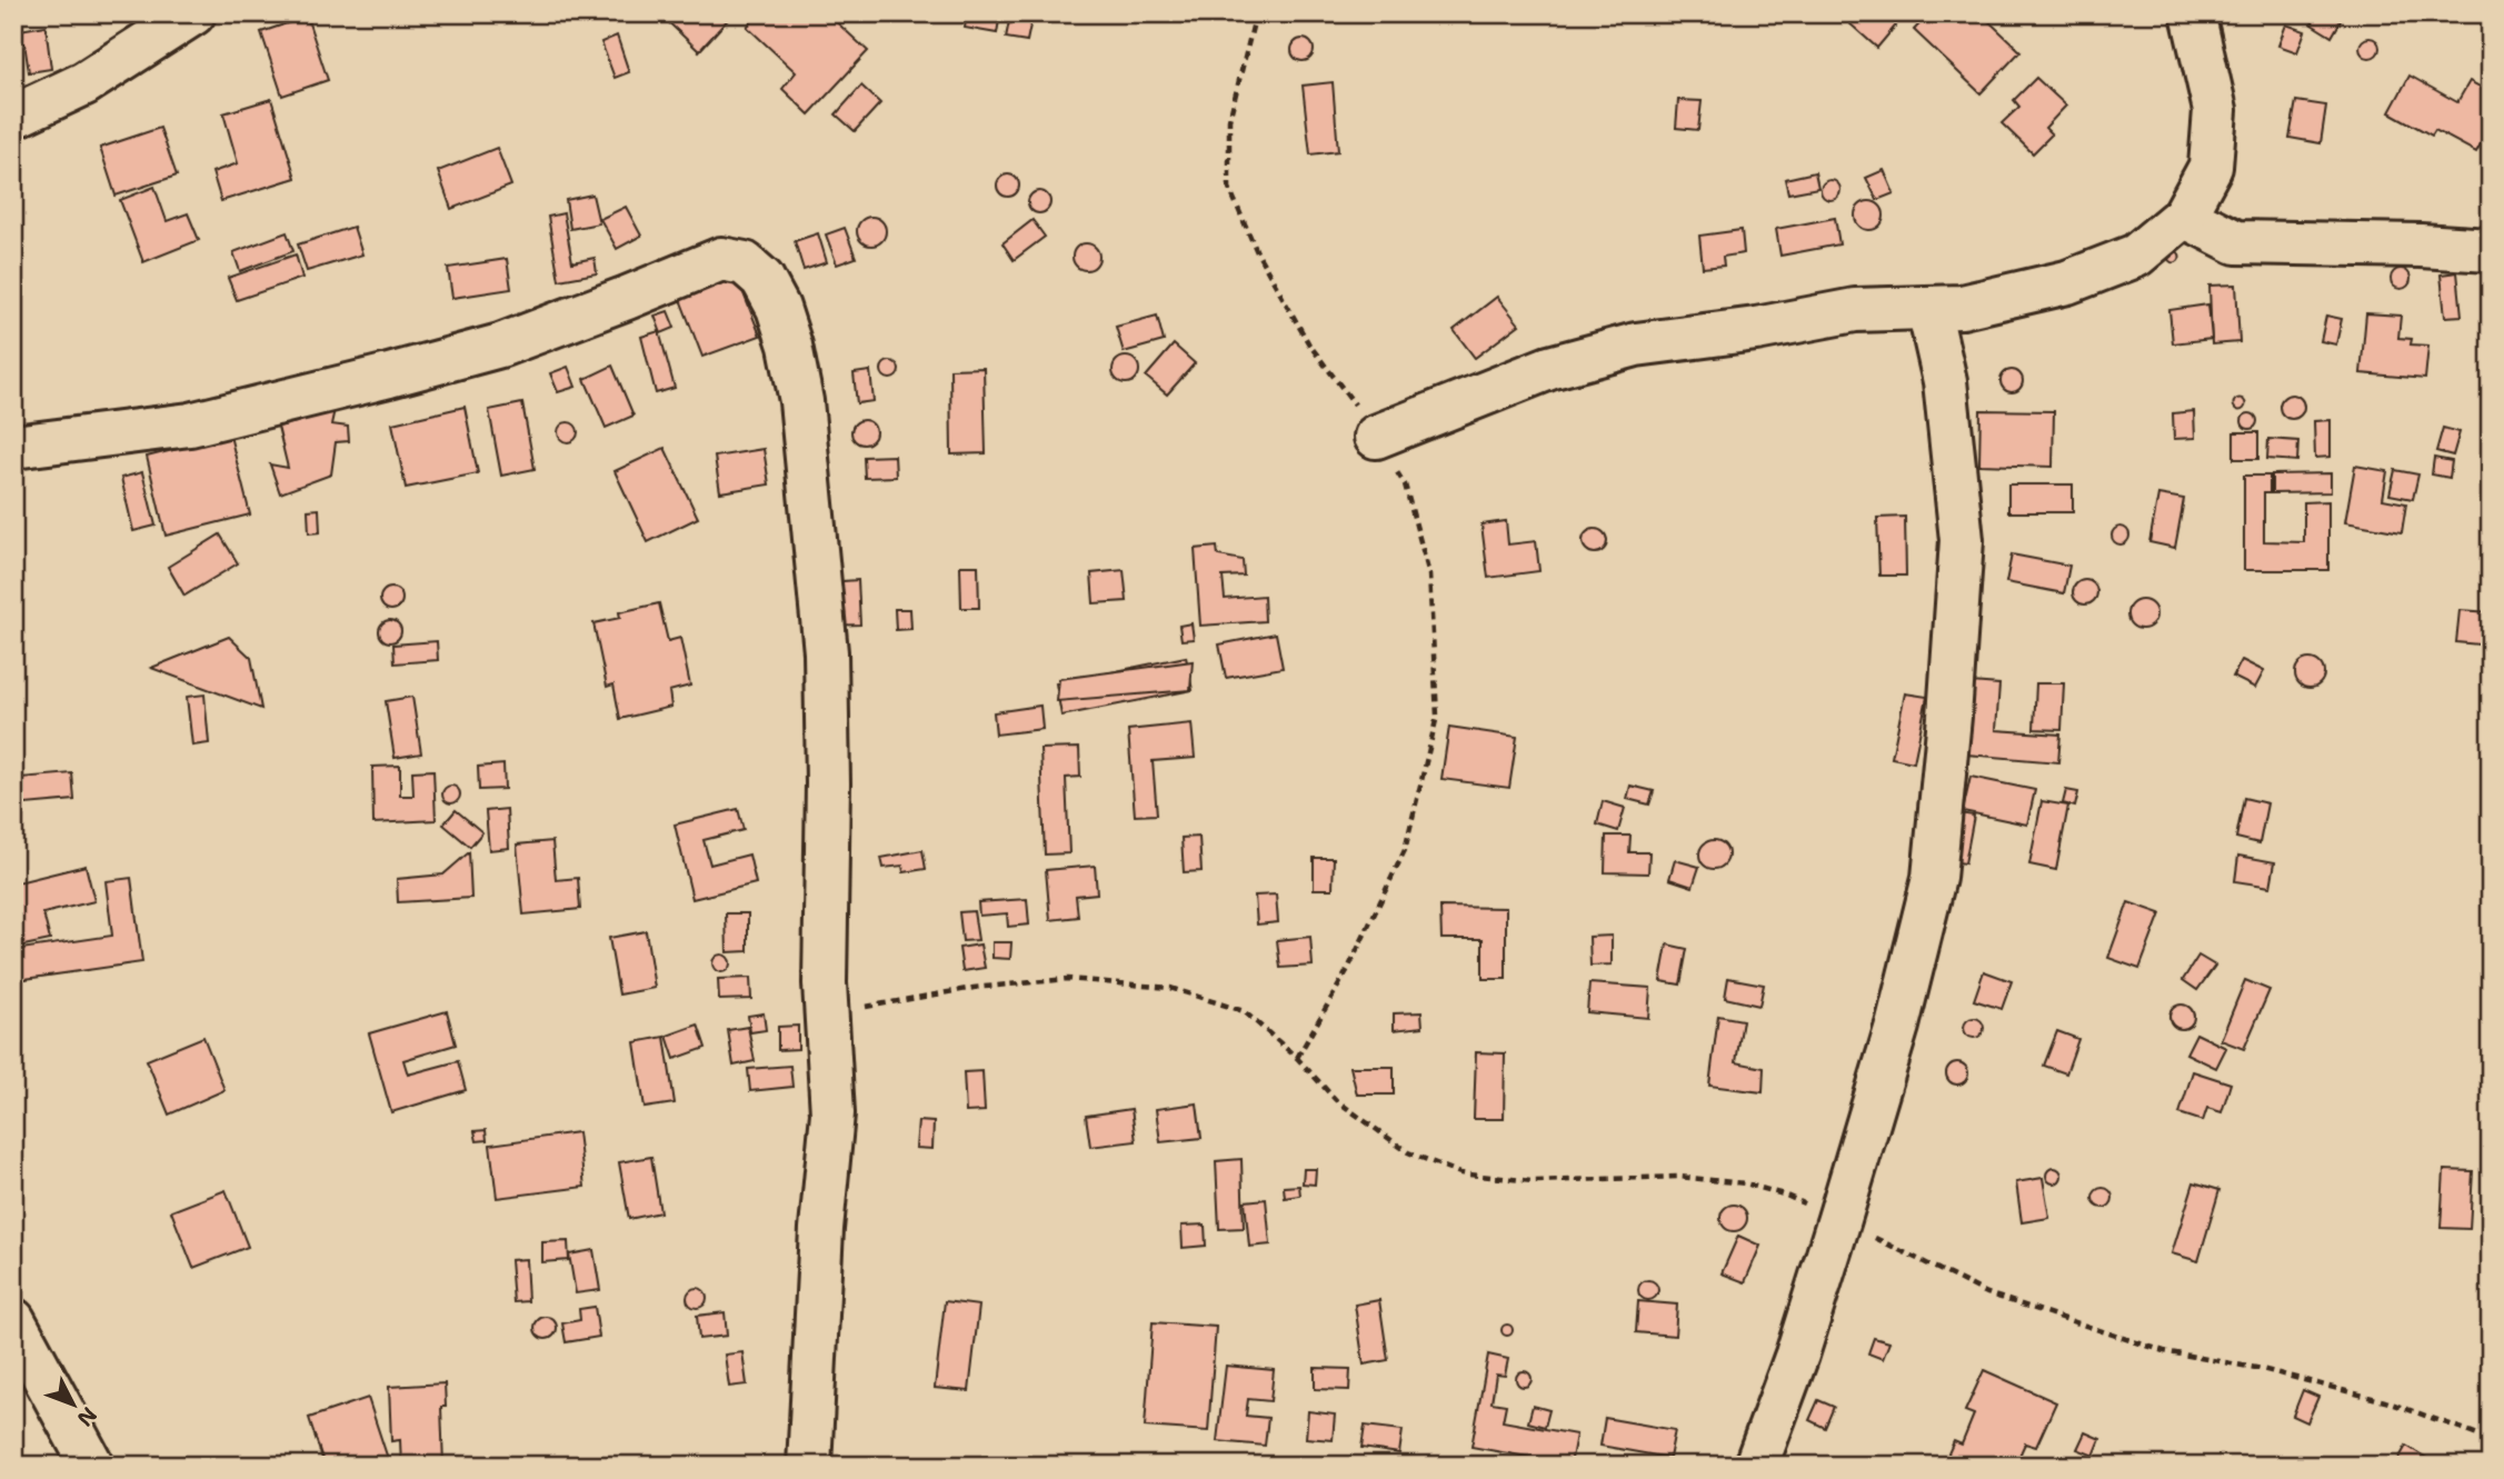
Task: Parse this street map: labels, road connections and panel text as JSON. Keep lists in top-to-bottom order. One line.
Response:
{"north":"bottom right"}
